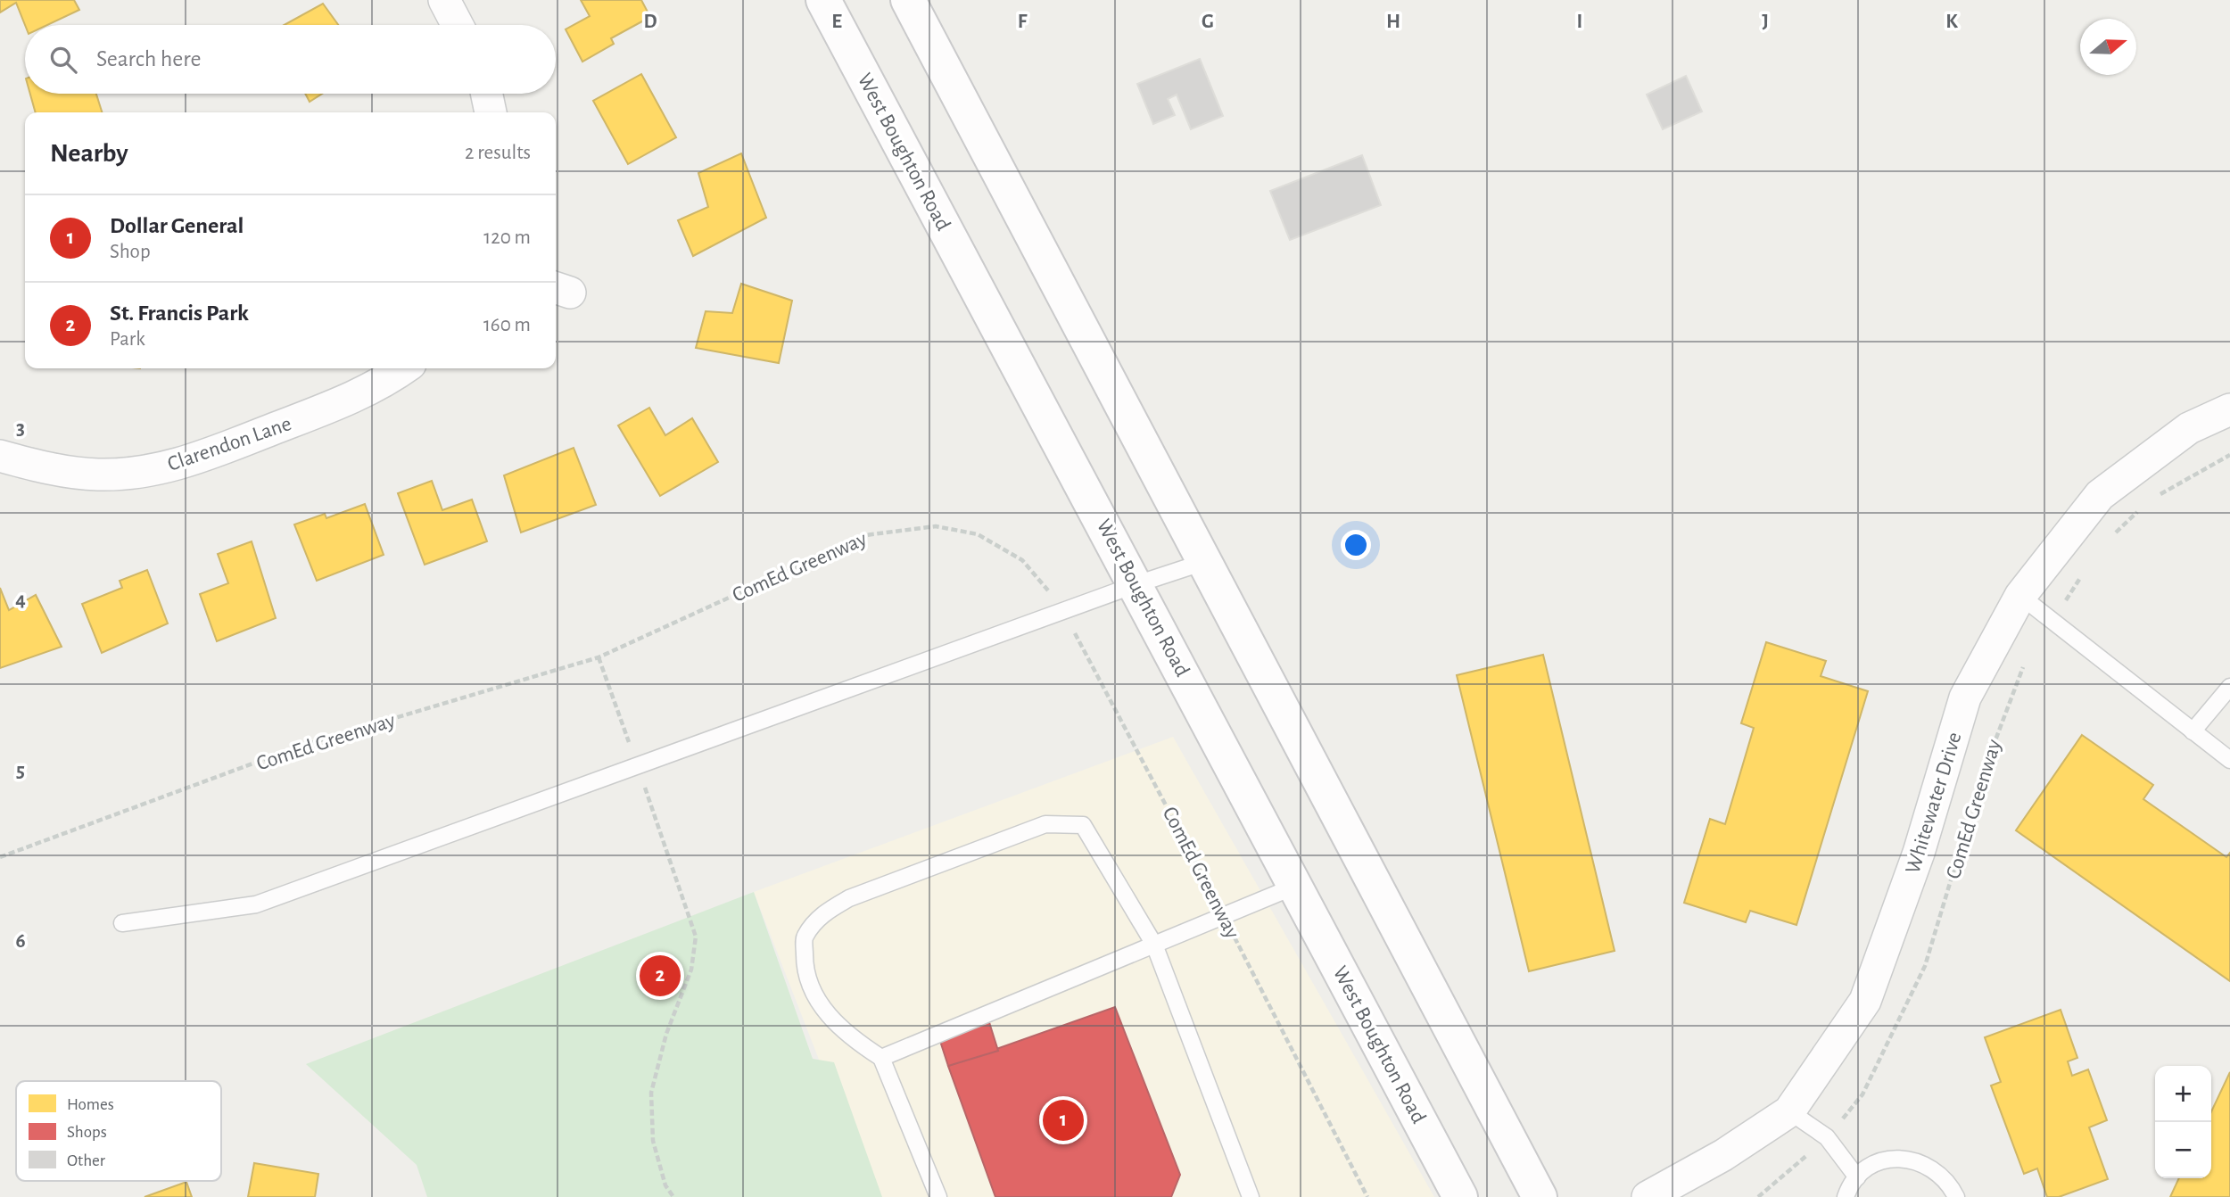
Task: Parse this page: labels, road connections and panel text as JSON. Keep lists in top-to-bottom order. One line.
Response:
{"streets":{"main road":["West Boughton Road"],"street":["Clarendon Lane","Whitewater Drive"],"path":["ComEd Greenway"]},"legend":["Homes","Shops","Other"],"north":"right","page":{"search":"Search here","heading":["Nearby","2 results"],"list":[{"mark":"1","name":"Dollar General","note":"Shop","value":"120 m"},{"mark":"2","name":"St. Francis Park","note":"Park","value":"160 m"}],"pins":["2","1"],"map_buttons":["+","−"]},"grid":{"columns":["D","E","F","G","H","I","J","K"],"rows":["3","4","5","6"]}}
